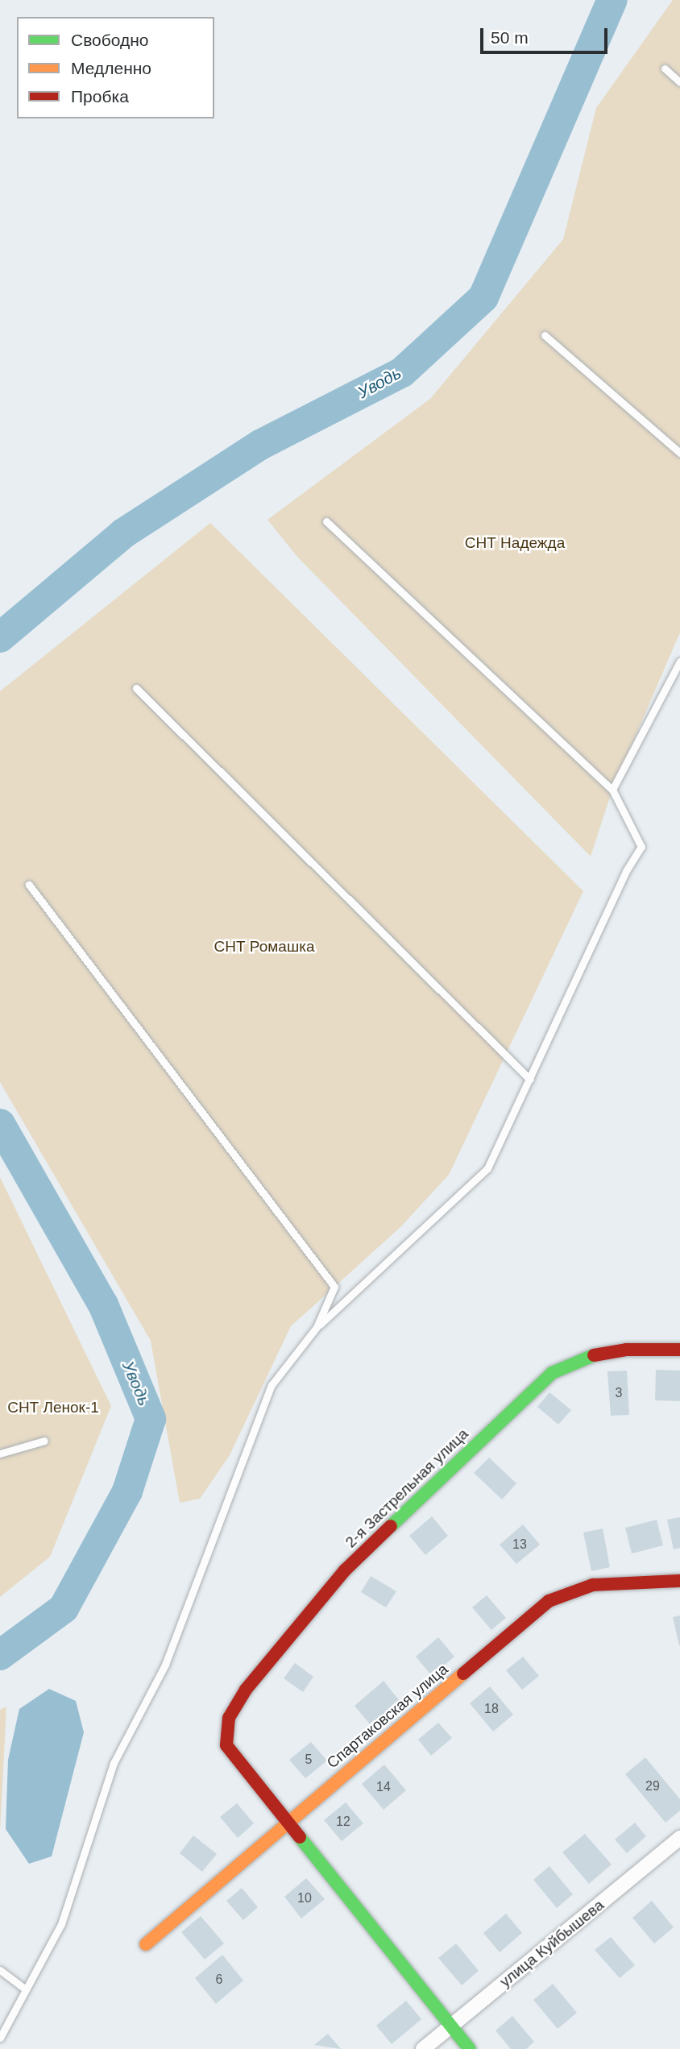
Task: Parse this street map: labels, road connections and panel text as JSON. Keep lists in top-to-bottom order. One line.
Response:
{"streets":{"street":["2-я Застрельная улица","Спартаковская улица","улица Куйбышева"]},"crossings":[["2-я Застрельная улица","Спартаковская улица"]],"water":["Уводь"],"parks":["СНТ Надежда","СНТ Ромашка","СНТ Ленок-1"],"house_numbers":["3","13","18","5","29","14","12","10","6"],"legend":["Свободно","Медленно","Пробка"],"scale_bar":"50 m"}
